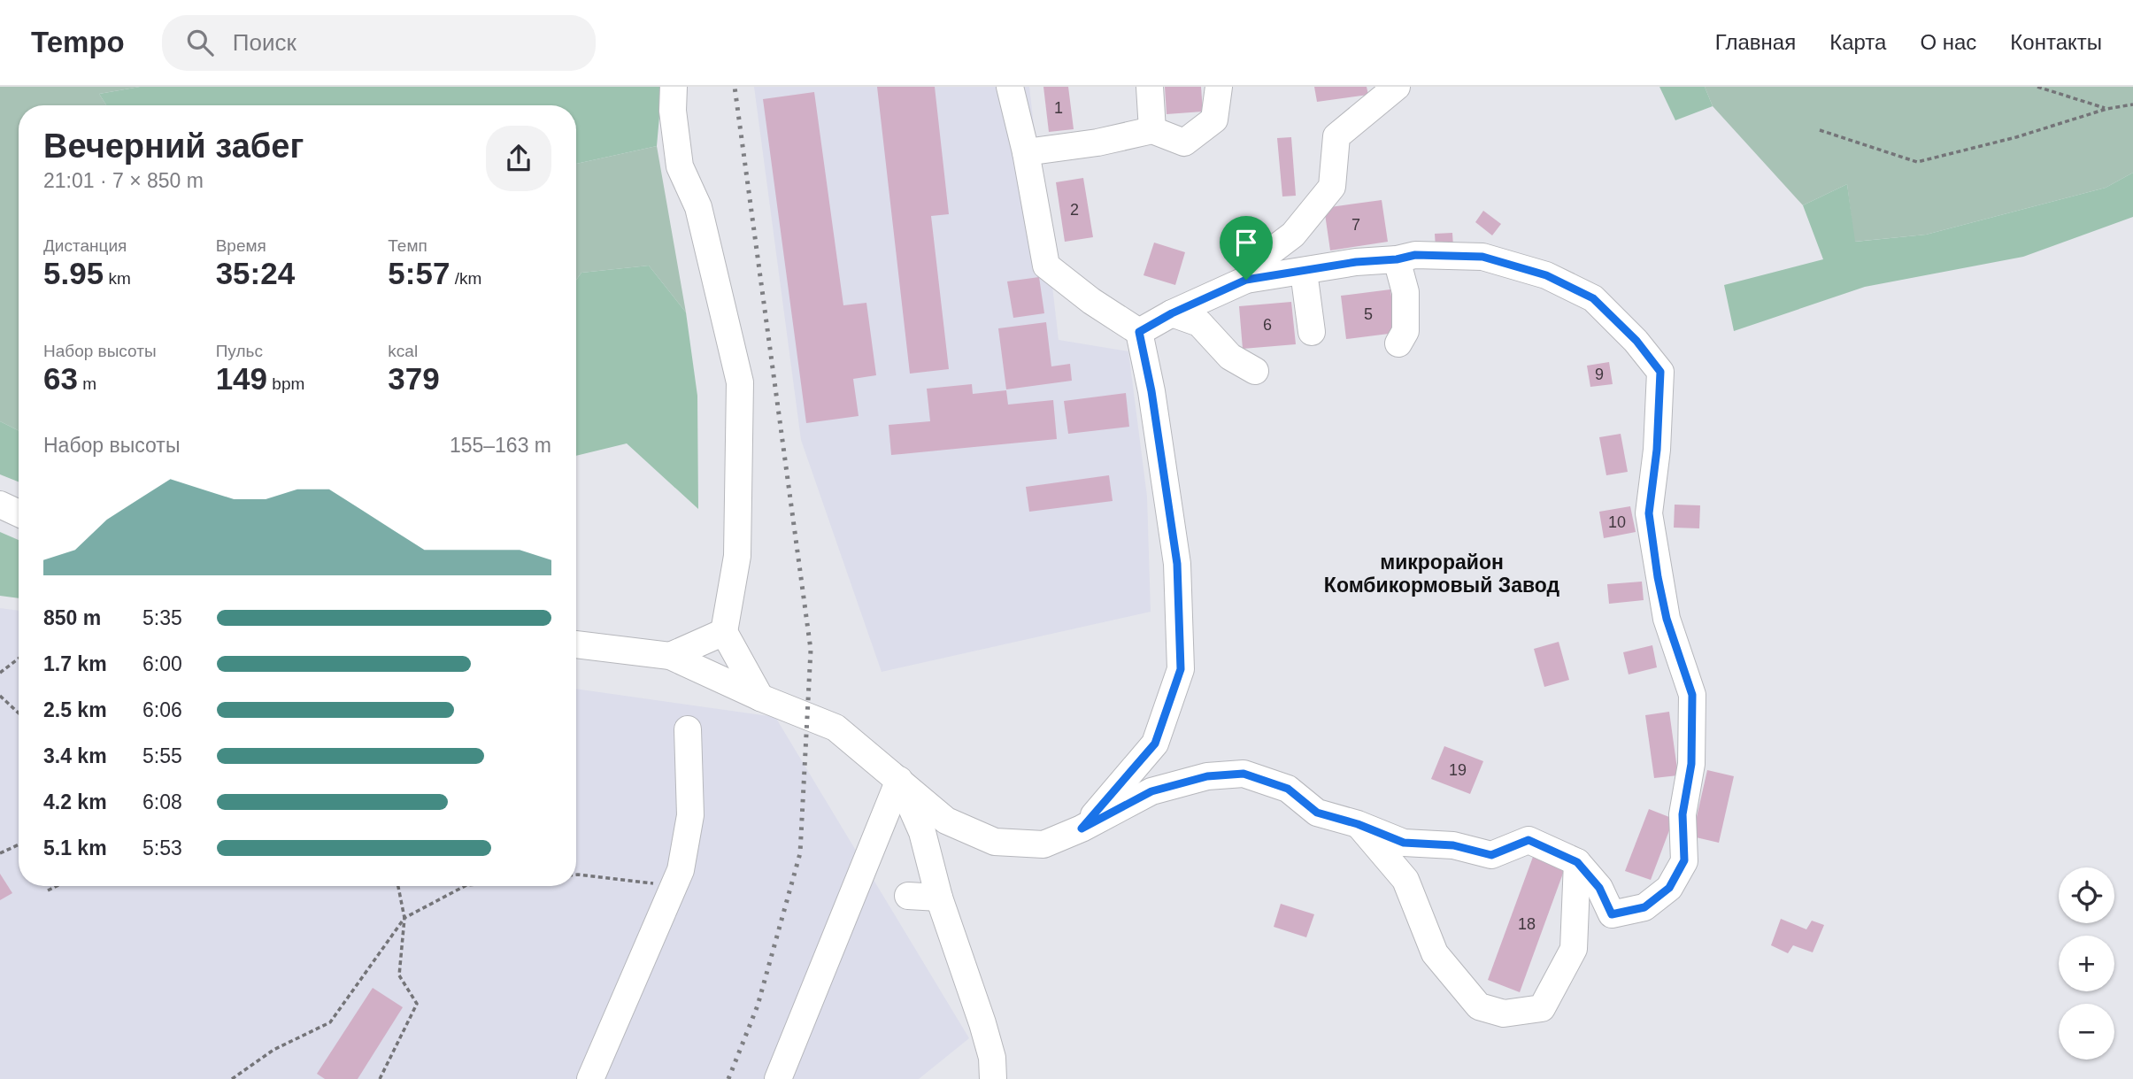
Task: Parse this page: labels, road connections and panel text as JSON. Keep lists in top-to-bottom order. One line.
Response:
{"districts":["микрорайон Комбикормовый Завод"],"house_numbers":["1","2","7","5","6","9","10","19","18"],"page":{"header":"Tempo","search":"Поиск","nav":["Главная","Карта","О нас","Контакты"],"heading":["Вечерний забег","21:01 · 7 × 850 m"],"stats":[["Дистанция","5.95 km"],["Время","35:24"],["Темп","5:57 /km"],["Набор высоты","63 m"],["Пульс","149 bpm"],["kcal","379"]],"chart":["Набор высоты","155–163 m"],"list":[{"name":"850 m","note":"5:35"},{"name":"1.7 km","note":"6:00"},{"name":"2.5 km","note":"6:06"},{"name":"3.4 km","note":"5:55"},{"name":"4.2 km","note":"6:08"},{"name":"5.1 km","note":"5:53"}],"map_buttons":["+","−"]}}
